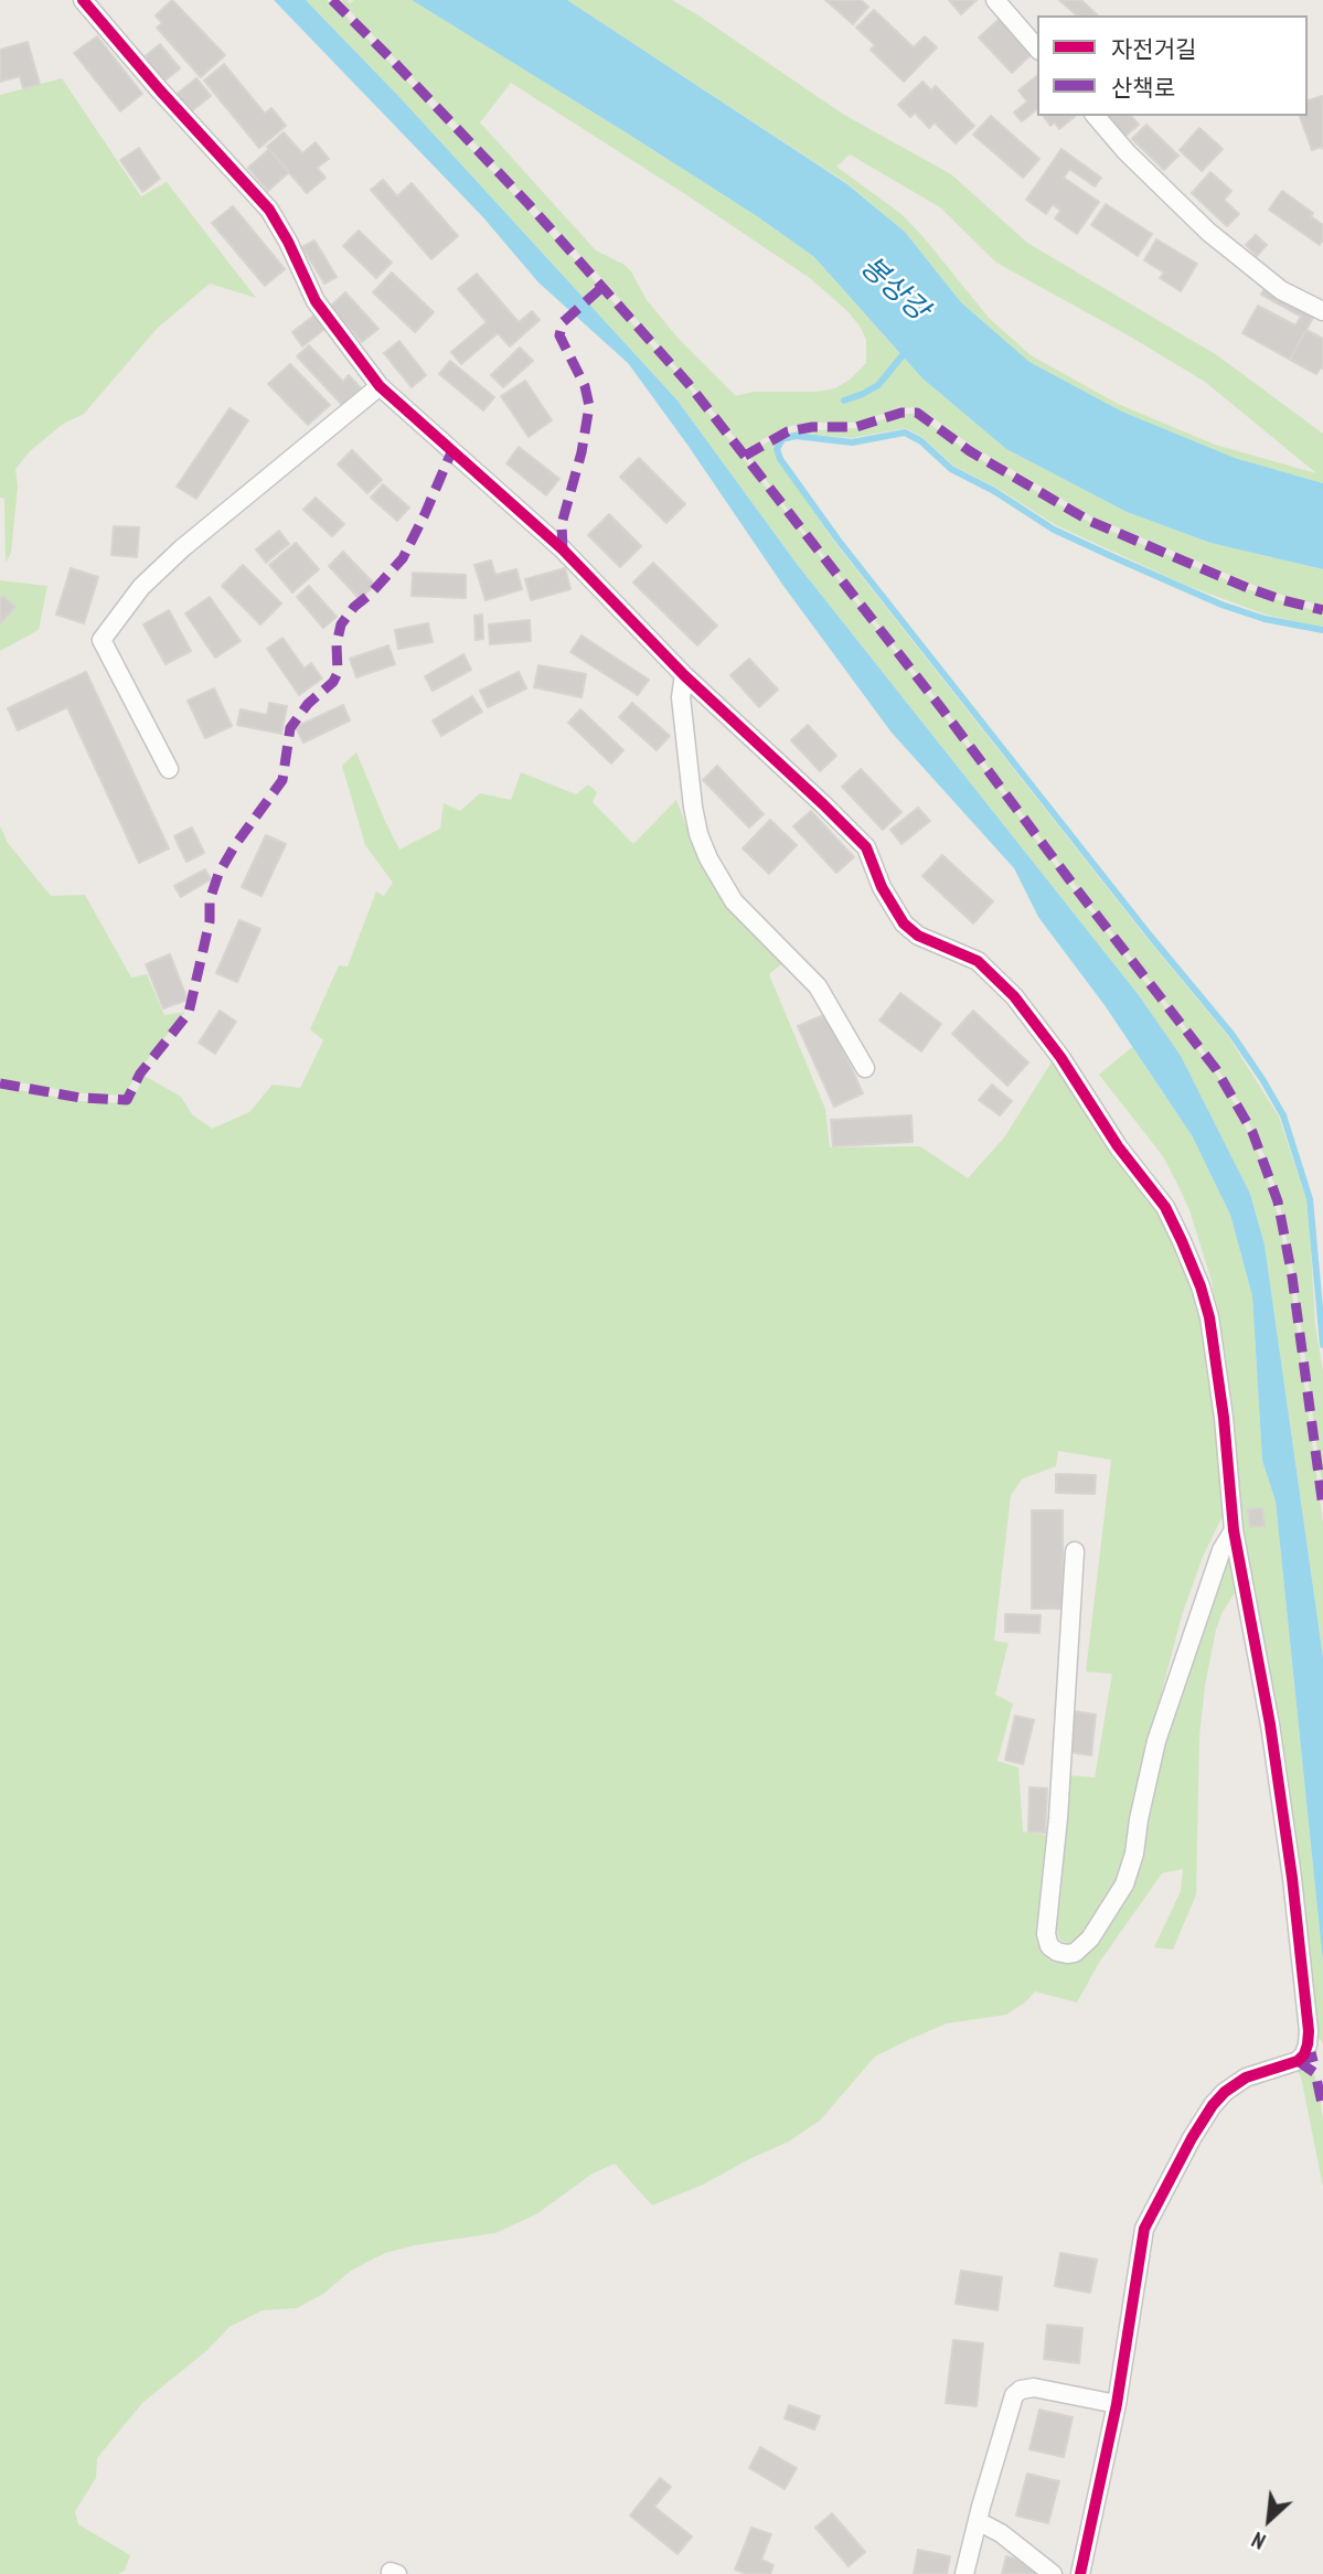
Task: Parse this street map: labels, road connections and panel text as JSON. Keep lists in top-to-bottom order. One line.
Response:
{"water":["봉상강"],"legend":["자전거길","산책로"],"north":"bottom left"}
